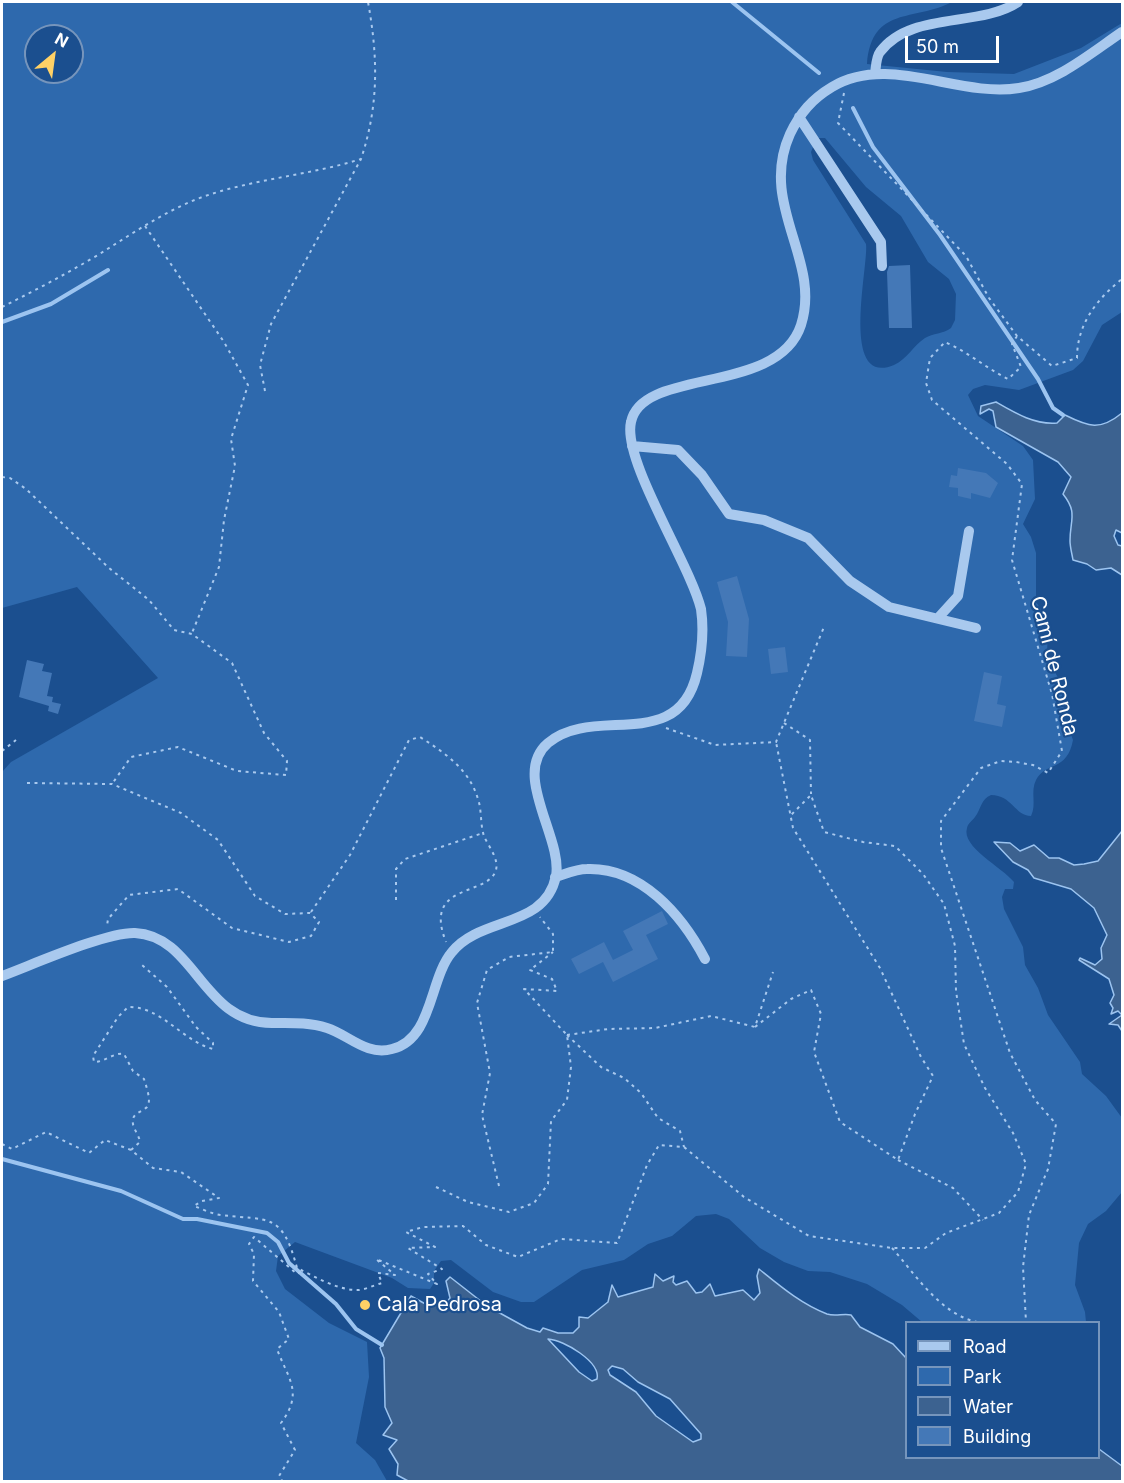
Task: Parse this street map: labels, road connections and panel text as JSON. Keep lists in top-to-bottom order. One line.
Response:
{"streets":{"path":["Camí de Ronda"]},"places":["Cala Pedrosa"],"legend":["Road","Park","Water","Building"],"scale_bar":"50 m","north":"top right"}
